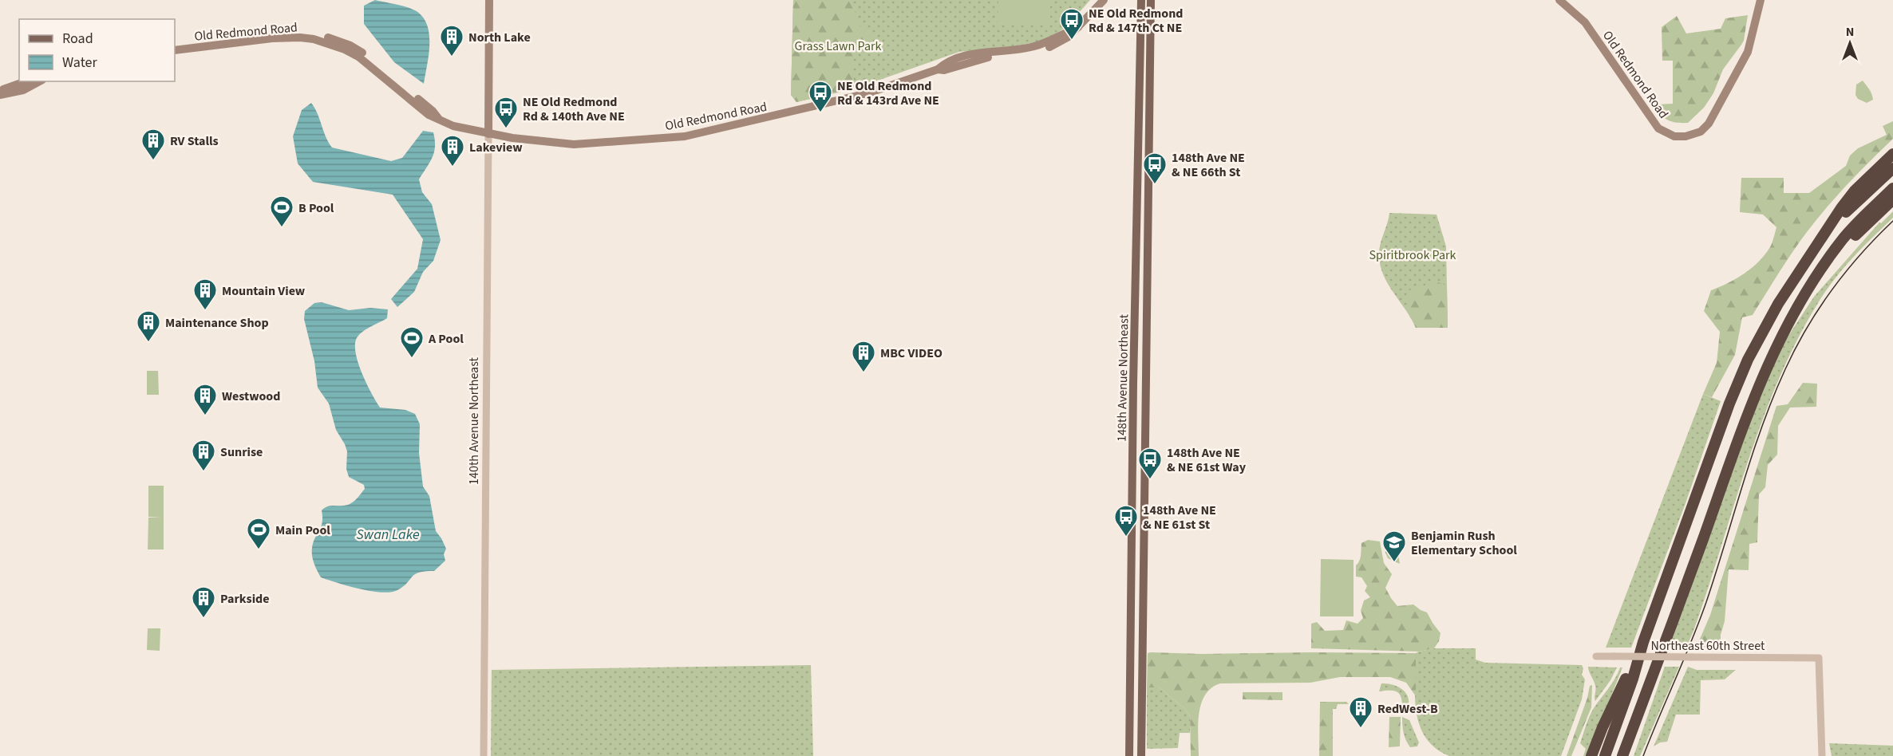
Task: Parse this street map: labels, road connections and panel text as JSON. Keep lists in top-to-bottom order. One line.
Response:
{"streets":{"main road":["Old Redmond Road","148th Avenue Northeast","140th Avenue Northeast"],"street":["Northeast 60th Street"]},"crossings":[["Old Redmond Road","140th Avenue Northeast"]],"water":["Swan Lake"],"parks":["Grass Lawn Park","Spiritbrook Park"],"places":{"bus stop":["NE Old Redmond Rd & 147th Ct NE","NE Old Redmond Rd & 143rd Ave NE","NE Old Redmond Rd & 140th Ave NE","148th Ave NE & NE 66th St","148th Ave NE & NE 61st Way","148th Ave NE & NE 61st St"],"building":["North Lake","RV Stalls","Lakeview","Mountain View","Maintenance Shop","MBC VIDEO","Westwood","Sunrise","Parkside","RedWest-B"],"sports":["B Pool","A Pool","Main Pool"],"school or university":["Benjamin Rush Elementary School"]},"legend":["Road","Water"],"north":"top"}
